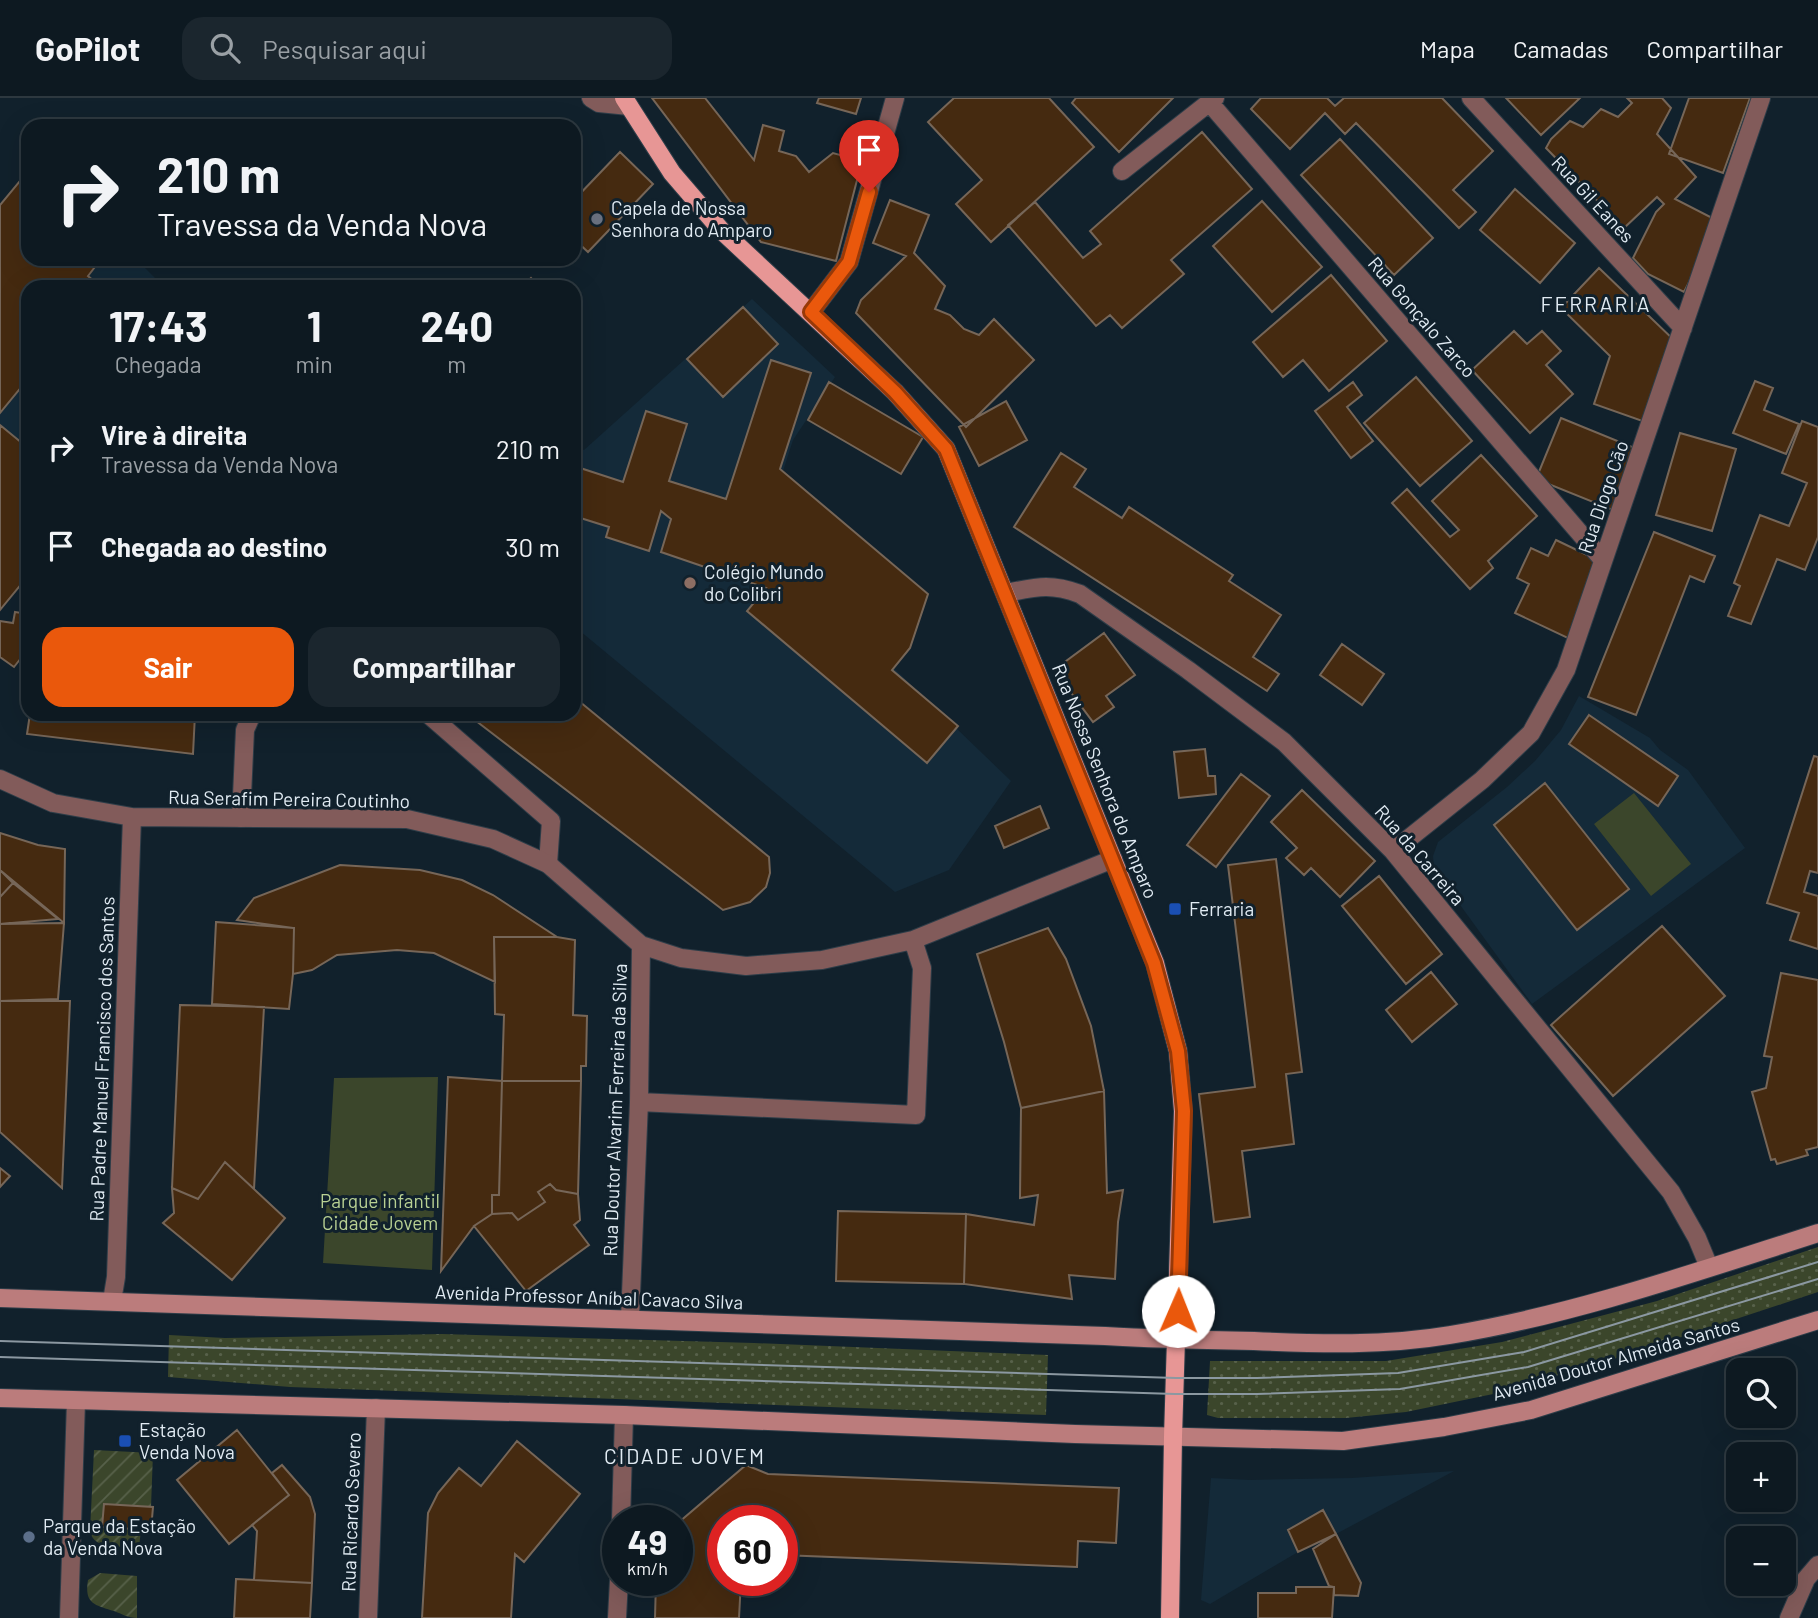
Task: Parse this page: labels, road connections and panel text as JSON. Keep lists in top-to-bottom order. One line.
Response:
{"streets":{"main road":["Rua Nossa Senhora do Amparo","Avenida Professor Aníbal Cavaco Silva","Avenida Doutor Almeida Santos"],"street":["Rua Gil Eanes","Rua Gonçalo Zarco","Rua Diogo Cão","Rua Serafim Pereira Coutinho","Rua da Carreira","Rua Padre Manuel Francisco dos Santos","Rua Doutor Alvarim Ferreira da Silva","Rua Ricardo Severo"]},"crossings":[["Rua Gil Eanes","Rua Diogo Cão"],["Rua Gonçalo Zarco","Rua Diogo Cão"],["Rua Diogo Cão","Rua da Carreira"],["Rua Nossa Senhora do Amparo","Rua Serafim Pereira Coutinho"],["Rua Nossa Senhora do Amparo","Rua da Carreira"],["Rua Nossa Senhora do Amparo","Avenida Professor Aníbal Cavaco Silva"],["Rua Nossa Senhora do Amparo","Avenida Doutor Almeida Santos"],["Rua Serafim Pereira Coutinho","Rua Padre Manuel Francisco dos Santos"],["Rua Serafim Pereira Coutinho","Rua Doutor Alvarim Ferreira da Silva"],["Rua Padre Manuel Francisco dos Santos","Avenida Professor Aníbal Cavaco Silva"],["Rua Doutor Alvarim Ferreira da Silva","Avenida Professor Aníbal Cavaco Silva"]],"districts":["FERRARIA","CIDADE JOVEM"],"parks":["Parque infantil Cidade Jovem"],"places":{"other":["Capela de Nossa Senhora do Amparo","Colégio Mundo do Colibri","Parque da Estação da Venda Nova"],"transit":["Ferraria","Estação Venda Nova"]},"page":{"header":"GoPilot","search":"Pesquisar aqui","nav":["Mapa","Camadas","Compartilhar"],"turn":["210 m","Travessa da Venda Nova"],"eta":["17:43","Chegada","1","min","240","m"],"list":[{"name":"Vire à direita","note":"Travessa da Venda Nova","value":"210 m"},{"name":"Chegada ao destino","value":"30 m"}],"buttons":["Sair","Compartilhar"],"map_buttons":["+","−"],"speed":"49 km/h","limit":"60"}}
